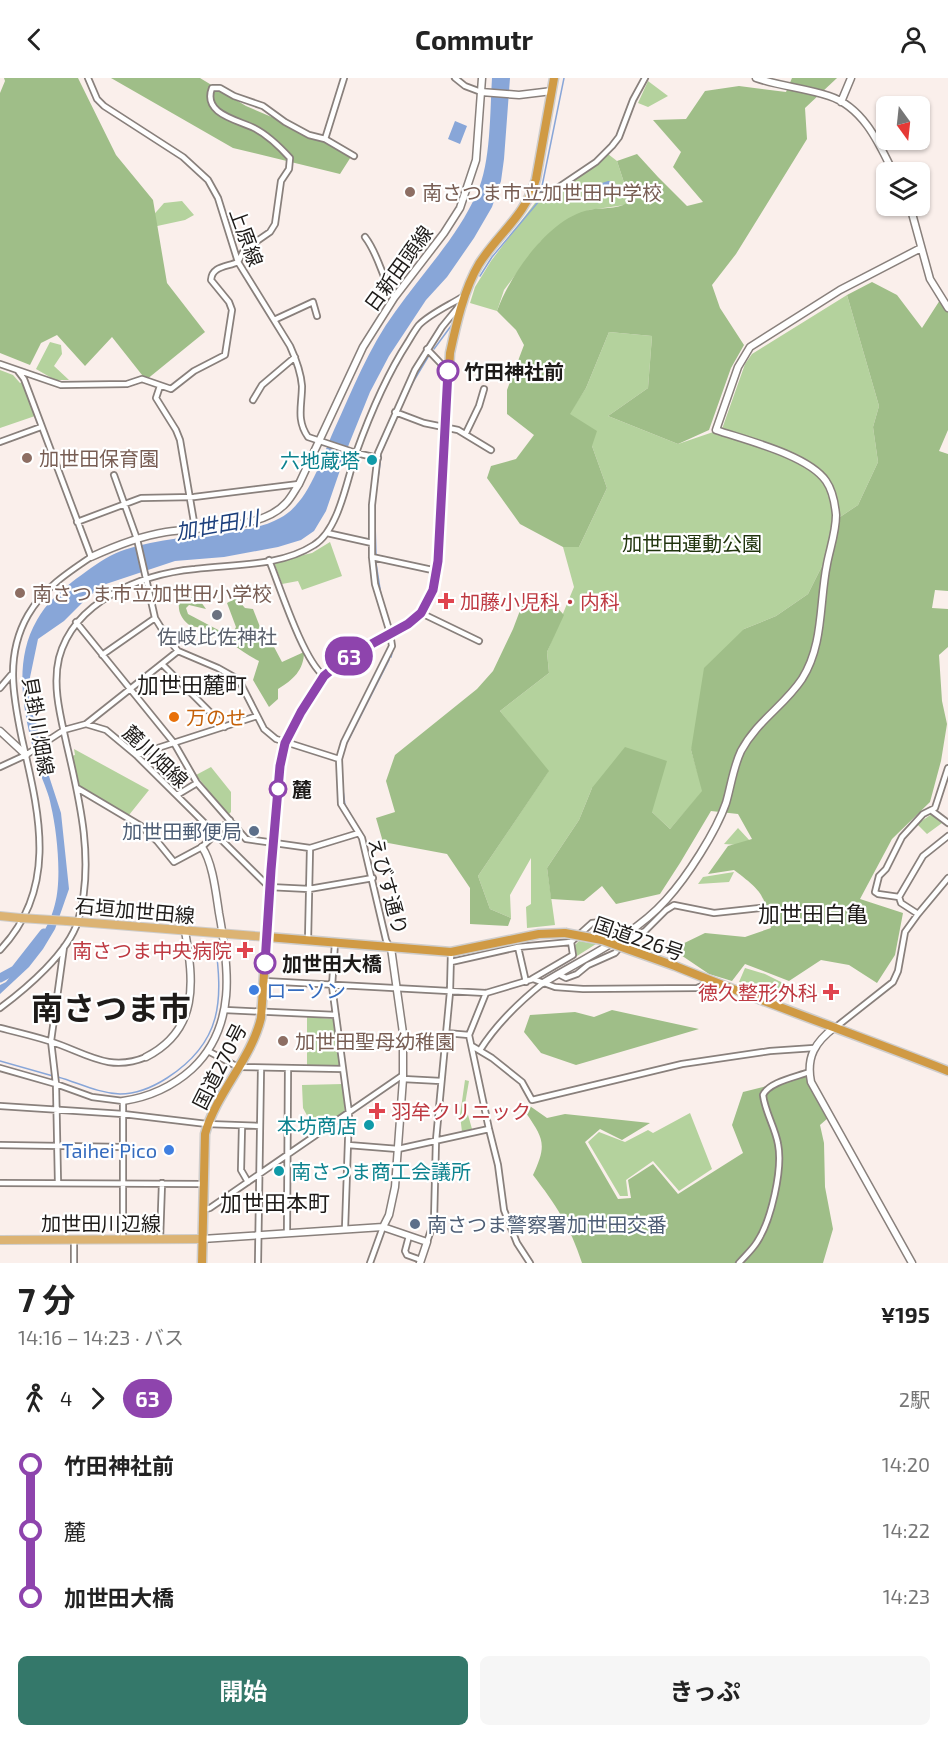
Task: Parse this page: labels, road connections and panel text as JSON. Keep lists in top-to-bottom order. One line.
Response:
{"streets":{"highway":["国道226号","国道270号"],"main road":["石垣加世田線","加世田川辺線"],"street":["上原線","日新田頭線","貝掛川畑線","麓川畑線","えびす通り"]},"crossings":[["上原線","日新田頭線"],["上原線","貝掛川畑線"],["日新田頭線","貝掛川畑線"],["麓川畑線","国道270号"],["えびす通り","国道226号"],["えびす通り","国道270号"],["石垣加世田線","国道226号"],["石垣加世田線","国道270号"],["国道226号","国道270号"],["国道270号","加世田川辺線"]],"districts":["加世田麓町","加世田白亀","南さつま市","加世田本町"],"water":["加世田川"],"parks":["加世田運動公園"],"places":{"other":["南さつま市立加世田中学校","竹田神社前","加世田保育園","六地蔵塔","南さつま市立加世田小学校","佐岐比佐神社","万のせ","麓","加世田郵便局","加世田大橋","ローソン","加世田聖母幼稚園","本坊商店","Taihei Pico","南さつま商工会議所","南さつま警察署加世田交番"],"health":["加藤小児科・内科","南さつま中央病院","徳久整形外科","羽牟クリニック"]},"lines":["bus line 63"],"north":"bottom","page":{"header":"Commutr","on_map":"63","heading":["7 分","14:16 – 14:23 · バス","¥195"],"legs":["4","63","2駅"],"list":[{"name":"竹田神社前","value":"14:20"},{"name":"麓","value":"14:22"},{"name":"加世田大橋","value":"14:23"}],"buttons":["開始","きっぷ"]}}
